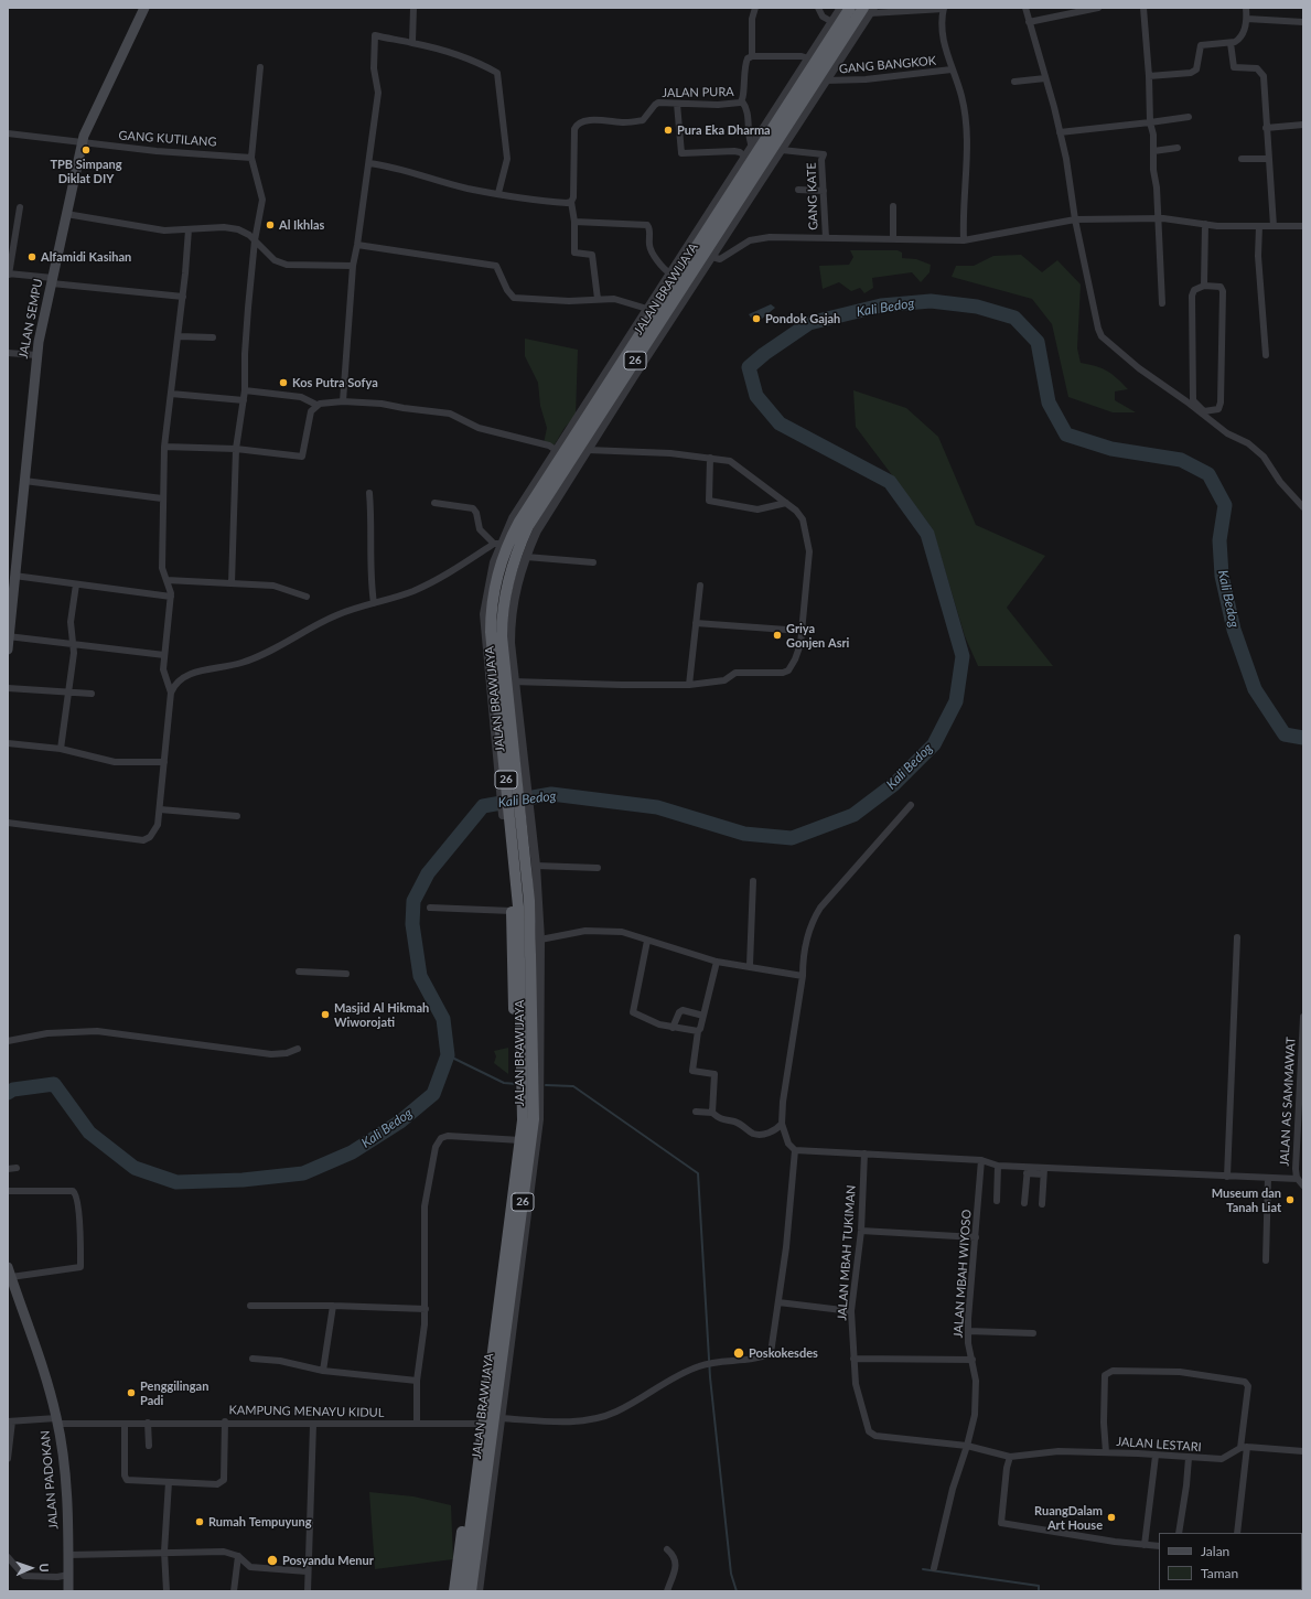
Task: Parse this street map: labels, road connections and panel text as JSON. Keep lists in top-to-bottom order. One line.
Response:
{"streets":{"highway":["JALAN BRAWIJAYA","26"],"main road":["JALAN SEMPU","JALAN PADOKAN"],"street":["GANG BANGKOK","JALAN PURA","GANG KUTILANG","GANG KATE","JALAN AS SAMMAWAT","JALAN MBAH TUKIMAN","JALAN MBAH WIYOSO","KAMPUNG MENAYU KIDUL","JALAN LESTARI"]},"crossings":[["GANG KUTILANG","JALAN SEMPU"],["JALAN MBAH TUKIMAN","JALAN MBAH WIYOSO"],["KAMPUNG MENAYU KIDUL","JALAN PADOKAN"]],"water":["Kali Bedog"],"places":["Pura Eka Dharma","TPB Simpang Diklat DIY","Al Ikhlas","Alfamidi Kasihan","Pondok Gajah","Kos Putra Sofya","Griya Gonjen Asri","Masjid Al Hikmah Wiworojati","Museum dan Tanah Liat","Poskokesdes","Penggilingan Padi","RuangDalam Art House","Rumah Tempuyung","Posyandu Menur"],"legend":["Jalan","Taman"],"north":"right"}
